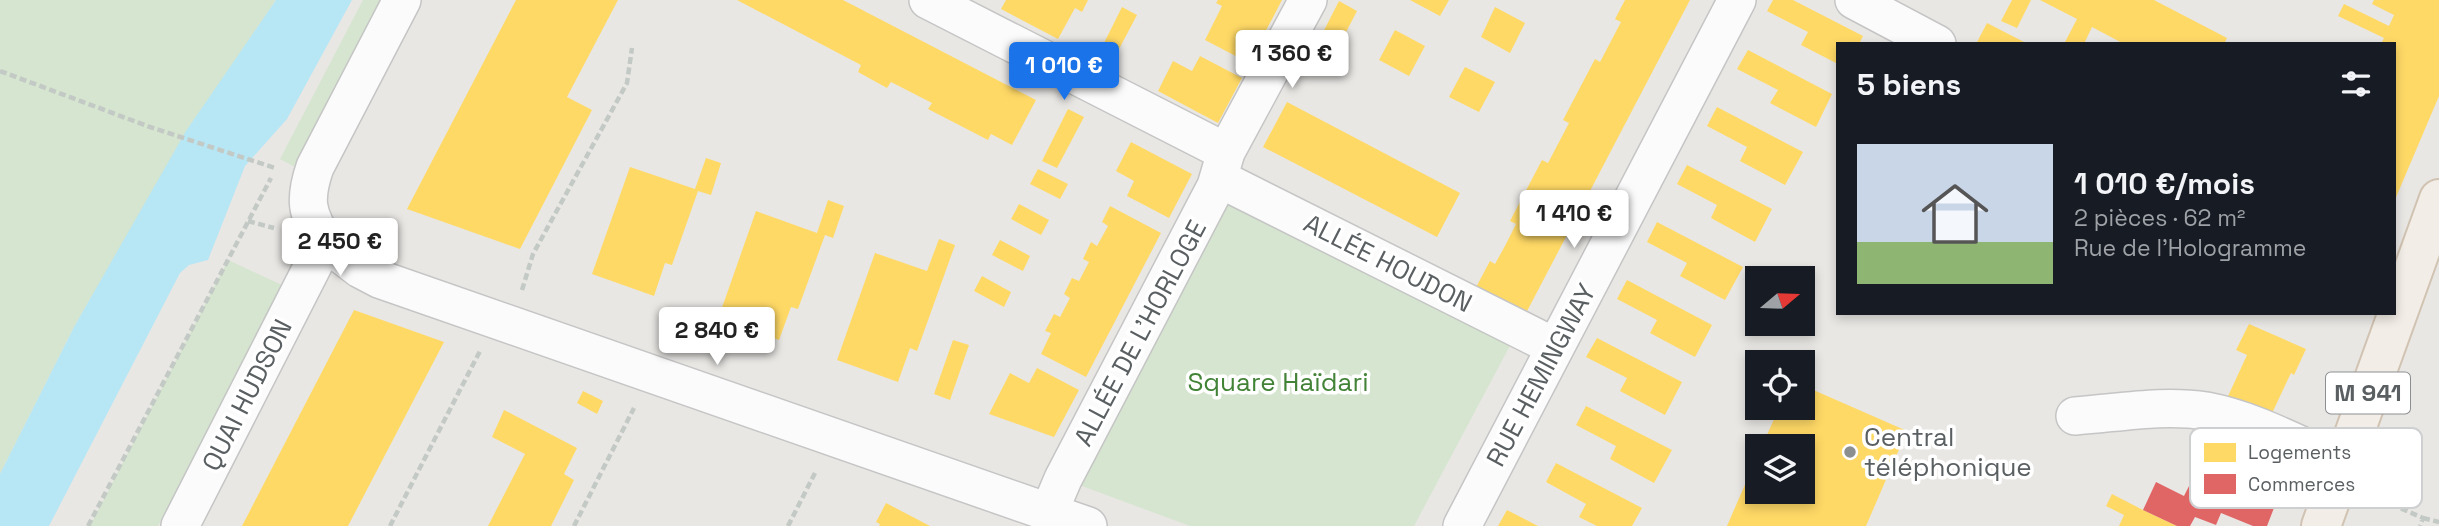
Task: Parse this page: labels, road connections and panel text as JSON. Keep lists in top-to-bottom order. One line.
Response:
{"streets":{"main road":["M 941"],"street":["ALLÉE HOUDON","ALLÉE DE L'HORLOGE","RUE HEMINGWAY","QUAI HUDSON"]},"crossings":[["ALLÉE HOUDON","ALLÉE DE L'HORLOGE"],["ALLÉE HOUDON","RUE HEMINGWAY"]],"parks":["Square Haïdari"],"places":["Central téléphonique"],"legend":["Logements","Commerces"],"north":"right","page":{"price":["1 360 €","1 010 €","1 410 €","2 450 €","2 840 €"],"heading":"5 biens","list":[{"name":"1 010 €/mois","note":"2 pièces · 62 m² · Rue de l'Hologramme"}]}}
